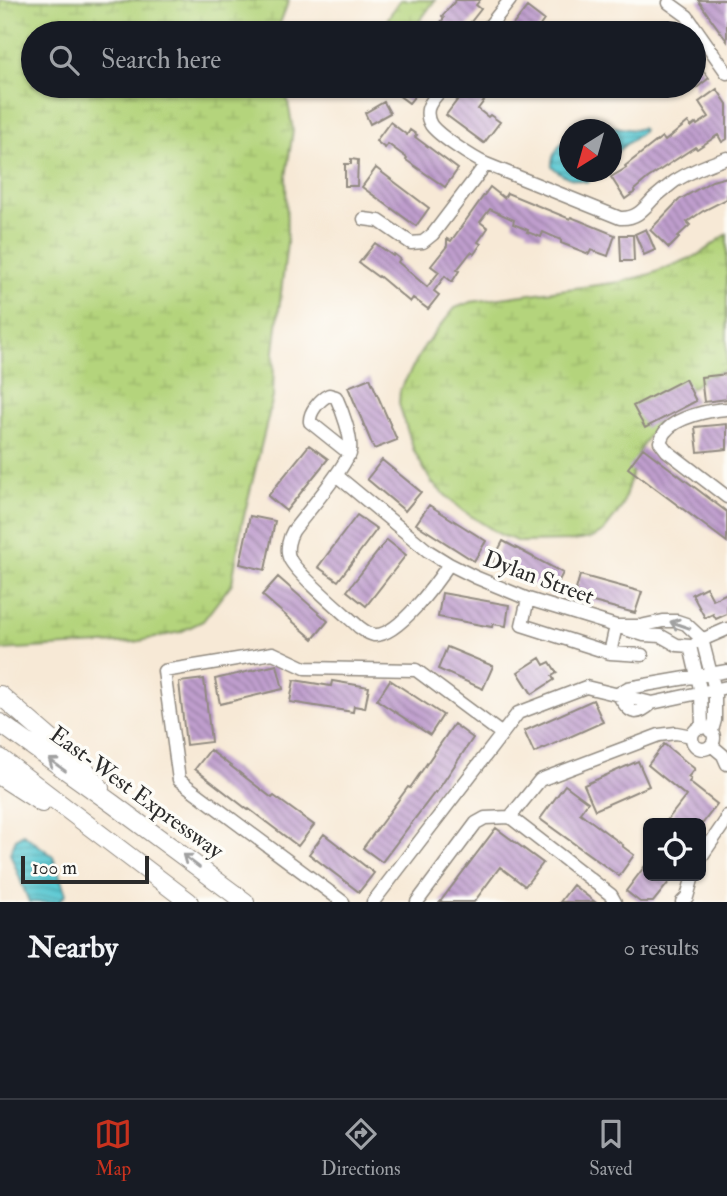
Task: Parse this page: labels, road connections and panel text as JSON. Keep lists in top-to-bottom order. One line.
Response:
{"streets":{"highway":["East-West Expressway"],"street":["Dylan Street"]},"scale_bar":"100 m","north":"bottom left","page":{"search":"Search here","scale":"100 m","heading":["Nearby","0 results"],"nav":["Map","Directions","Saved"]}}
